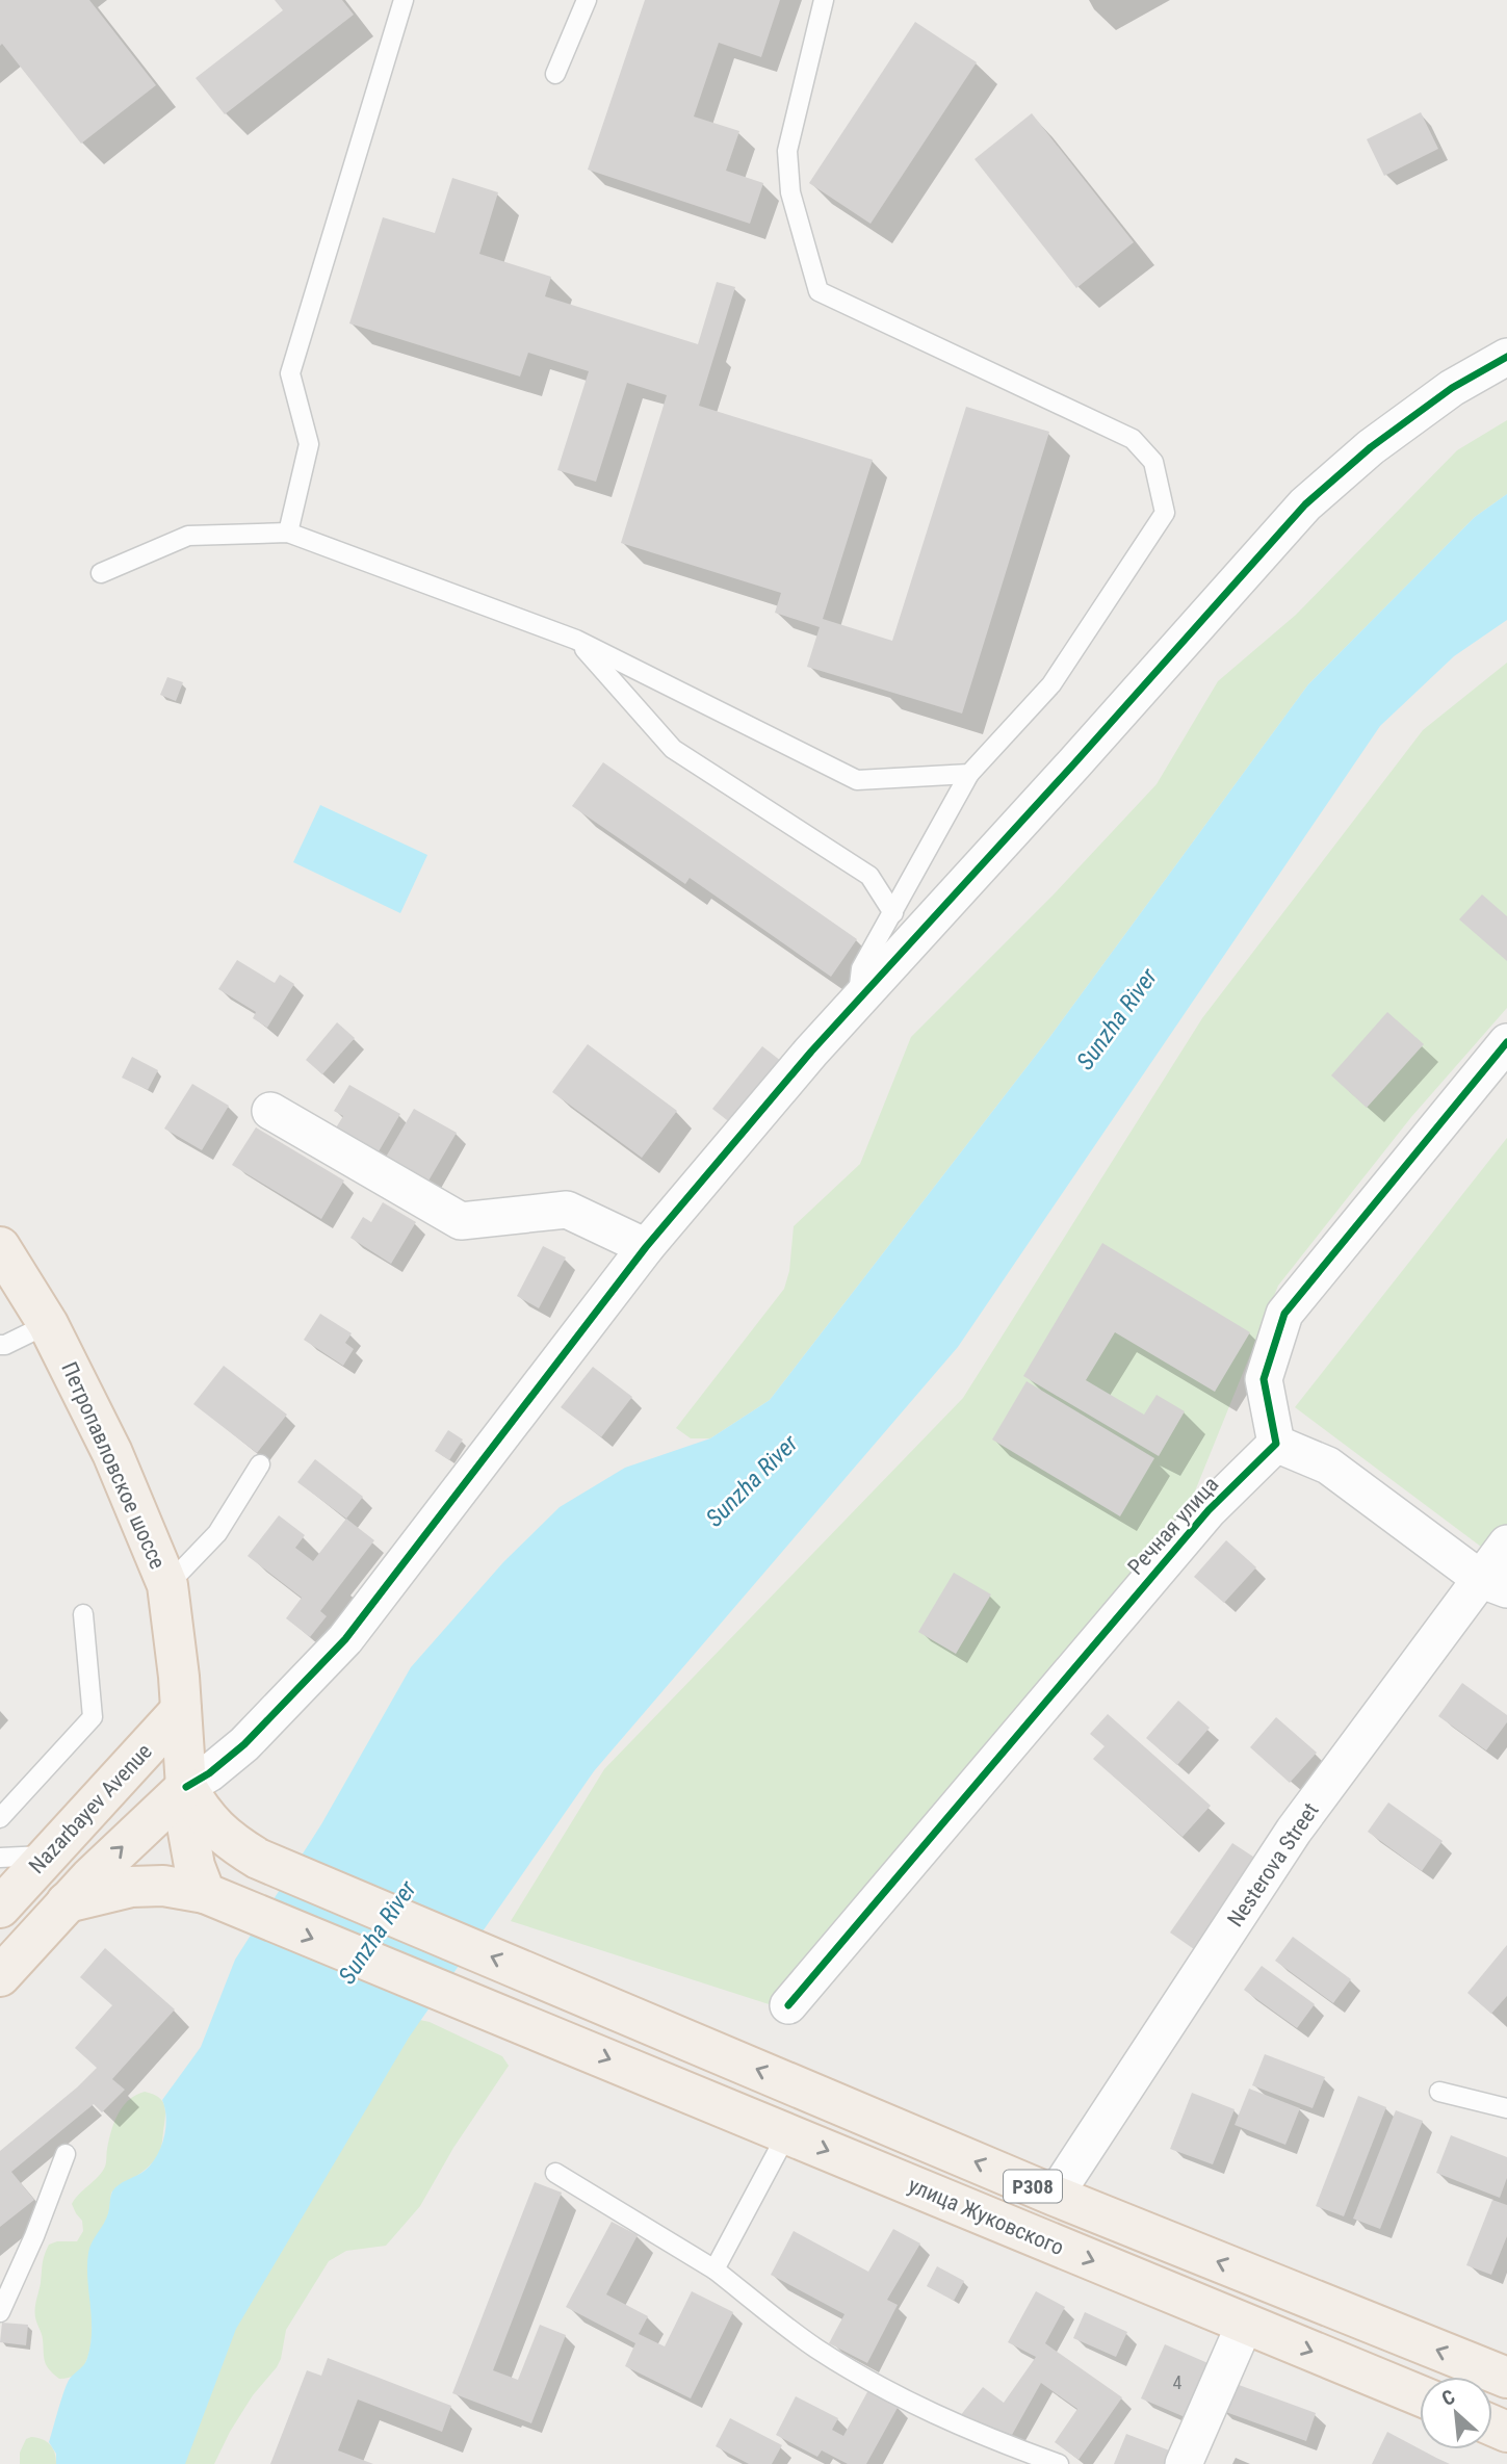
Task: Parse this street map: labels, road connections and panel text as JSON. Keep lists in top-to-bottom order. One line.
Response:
{"streets":{"main road":["Петропавловское шоссе","Nazarbayev Avenue","P308","улица Жуковского"],"street":["Речная улица","Nesterova Street"]},"crossings":[["Петропавловское шоссе","Nazarbayev Avenue"],["Петропавловское шоссе","P308"],["Петропавловское шоссе","улица Жуковского"],["Nesterova Street","P308"]],"water":["Sunzha River"],"house_numbers":["4"],"north":"top left"}
